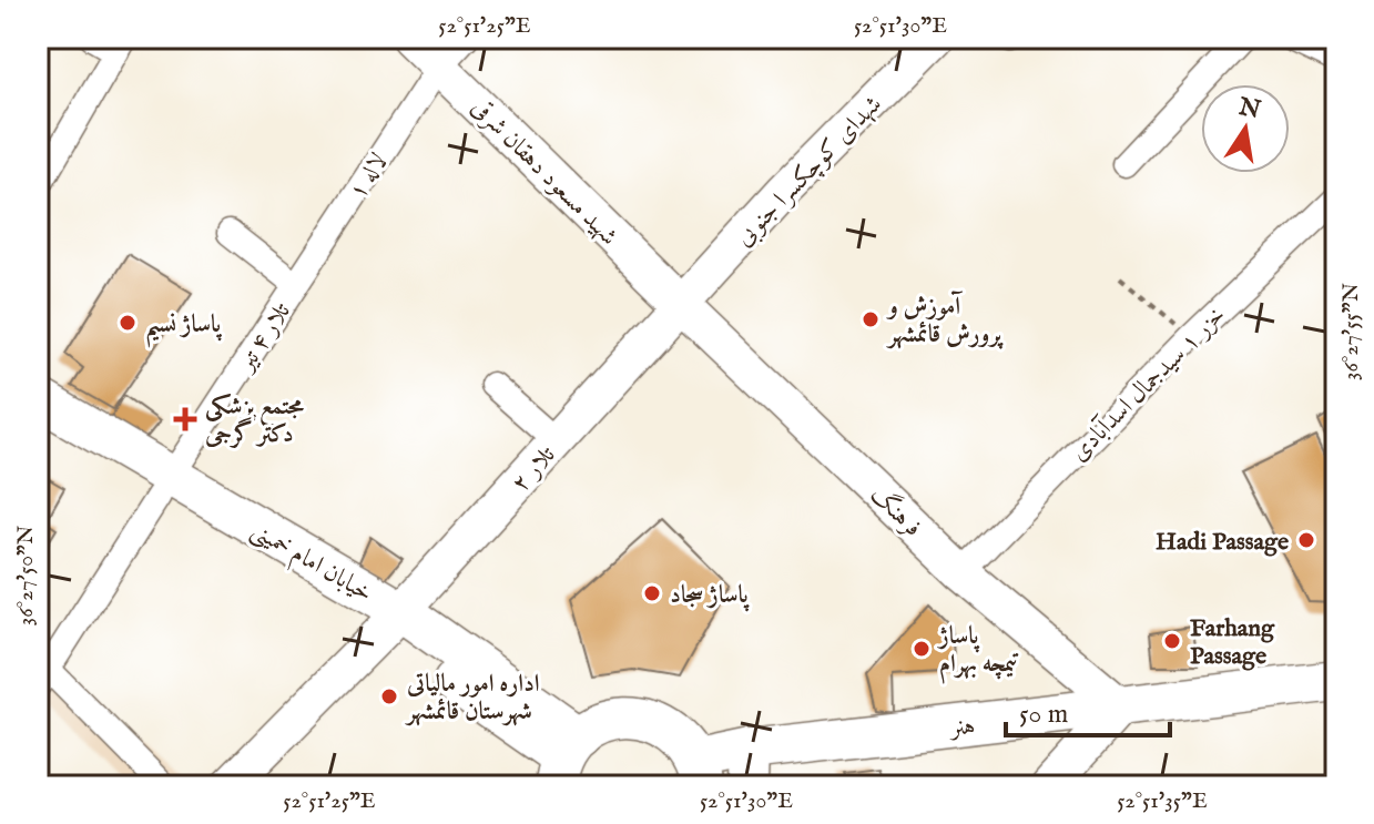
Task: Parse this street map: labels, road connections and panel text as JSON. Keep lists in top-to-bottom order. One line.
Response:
{"streets":{"main road":["شهدای کوچکسرا جنوبی","شهید مسعود دهقان شرقی","تلار ۲","فرهنگ","خیابان امام خمینی","هنر"],"street":["لاله ۱","تلار ۴ تیر","خزر ۱ سیدجمال اسدآبادی"]},"crossings":[["شهدای کوچکسرا جنوبی","شهید مسعود دهقان شرقی"],["شهدای کوچکسرا جنوبی","تلار ۲"],["شهدای کوچکسرا جنوبی","فرهنگ"],["شهید مسعود دهقان شرقی","لاله ۱"],["شهید مسعود دهقان شرقی","تلار ۲"],["شهید مسعود دهقان شرقی","فرهنگ"],["لاله ۱","تلار ۴ تیر"],["تلار ۴ تیر","خیابان امام خمینی"],["خزر ۱ سیدجمال اسدآبادی","فرهنگ"],["تلار ۲","فرهنگ"],["تلار ۲","خیابان امام خمینی"],["فرهنگ","هنر"]],"places":{"other":["آموزش و پرورش قائمشهر","پاساژ نسیم","Hadi Passage","پاساژ سجاد","Farhang Passage","پاساژ تیمچه بهرام","اداره امور مالیاتی شهرستان قائمشهر"],"health":["مجتمع پزشکی دکتر گرجی"]},"scale_bar":"50 m","north":"top","coordinates":["52°51'25\"E","52°51'30\"E","36°27'55\"N","36°27'50\"N","52°51'35\"E"]}
